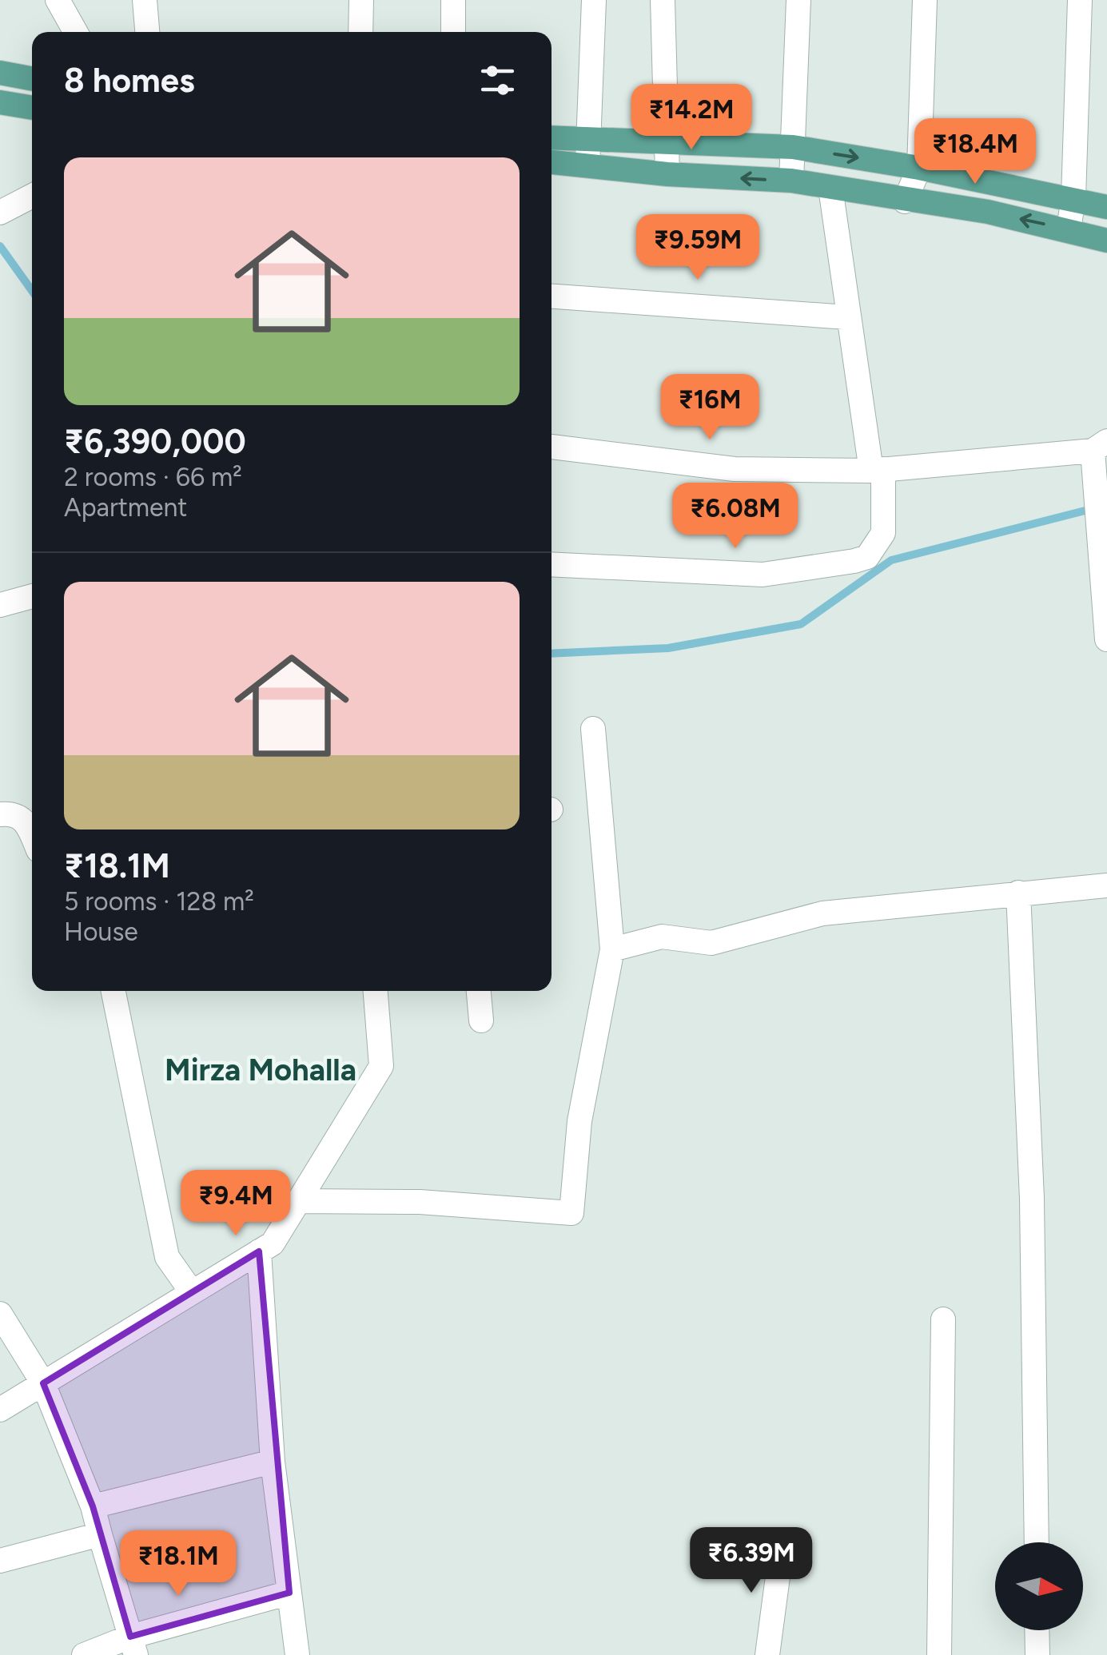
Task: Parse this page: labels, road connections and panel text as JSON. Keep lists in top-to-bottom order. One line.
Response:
{"districts":["Mirza Mohalla"],"north":"right","page":{"heading":"8 homes","price":["₹14.2M","₹18.4M","₹9.59M","₹16M","₹6.08M","₹9.4M","₹6.39M","₹18.1M"],"list":[{"name":"₹6,390,000","note":"2 rooms · 66 m² · Apartment"},{"name":"₹18.1M","note":"5 rooms · 128 m² · House"}]}}
